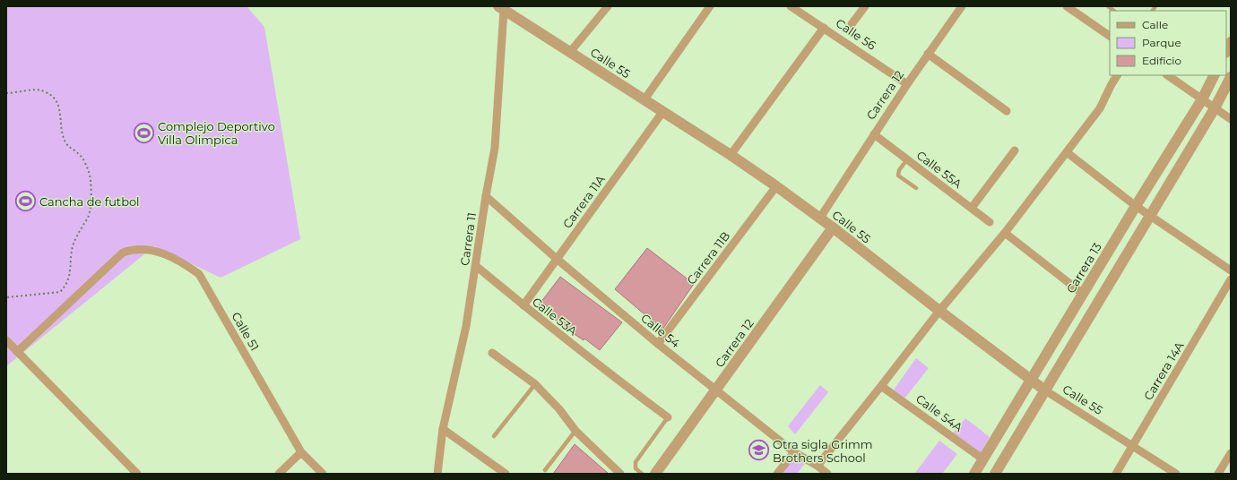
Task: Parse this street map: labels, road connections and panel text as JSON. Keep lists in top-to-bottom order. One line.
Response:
{"streets":{"street":["Calle 56","Calle 55","Carrera 12","Calle 55A","Carrera 11A","Carrera 11","Carrera 11B","Carrera 13","Calle 53A","Calle 54","Calle 51","Carrera 14A","Calle 54A"]},"crossings":[["Calle 56","Carrera 12"],["Calle 55","Carrera 12"],["Calle 55","Carrera 11A"],["Calle 55","Carrera 11"],["Calle 55","Carrera 11B"],["Calle 55","Carrera 13"],["Calle 55","Carrera 14A"],["Carrera 12","Calle 55A"],["Carrera 12","Calle 54"],["Carrera 11A","Calle 53A"],["Carrera 11A","Calle 54"],["Carrera 11","Calle 53A"],["Carrera 11","Calle 54"],["Carrera 11B","Calle 54"],["Carrera 13","Calle 54A"]],"places":{"sports":["Complejo Deportivo Villa Olimpica","Cancha de futbol"],"school or university":["Otra sigla Grimm Brothers School"]},"legend":["Calle","Parque","Edificio"]}
